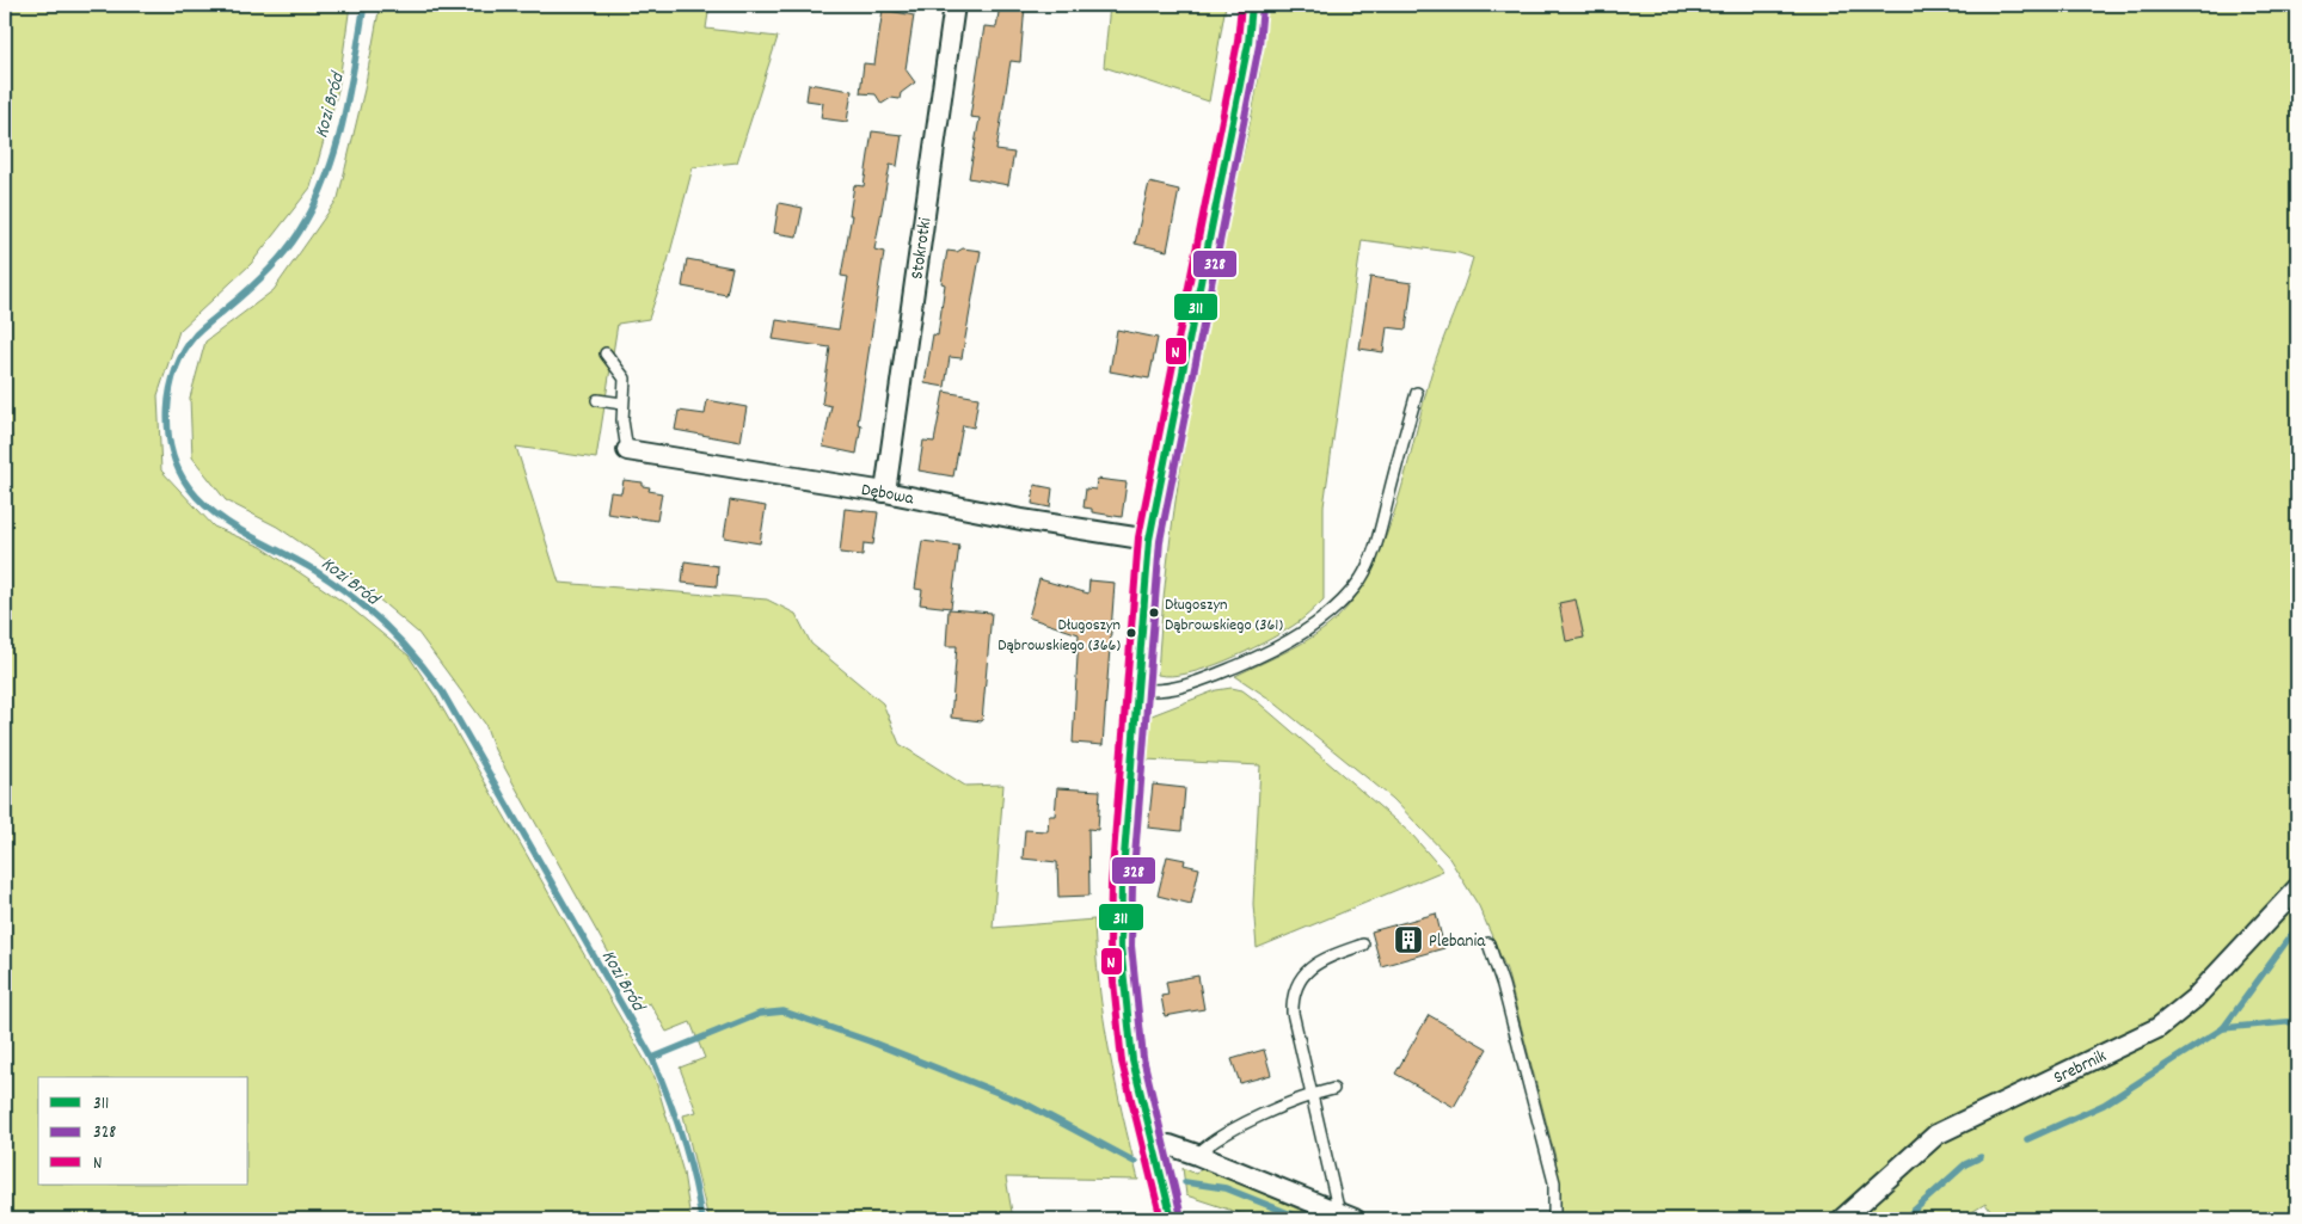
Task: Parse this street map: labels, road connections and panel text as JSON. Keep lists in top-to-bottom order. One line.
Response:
{"streets":{"street":["Stokrotki","Dębowa","Srebrnik"]},"crossings":[["Stokrotki","Dębowa"]],"water":["Kozi Bród"],"places":{"other":["Długoszyn Dąbrowskiego (361)","Długoszyn Dąbrowskiego (366)"],"building":["Plebania"]},"lines":["transit line 311","transit line N","transit line 328"],"legend":["311","328","N"]}
